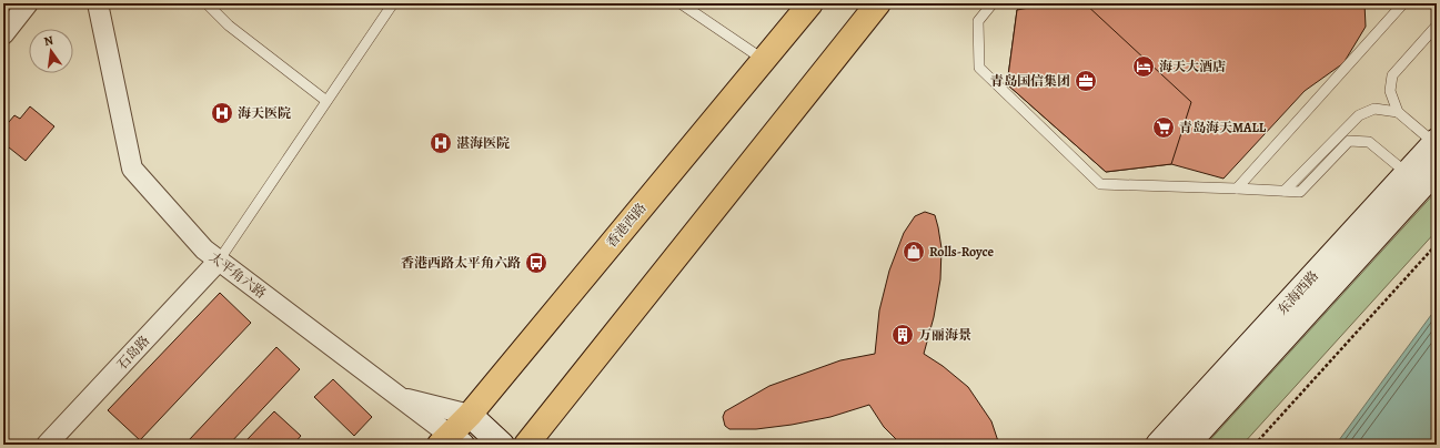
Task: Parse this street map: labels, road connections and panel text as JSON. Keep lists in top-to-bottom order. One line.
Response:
{"streets":{"main road":["香港西路","太平角六路","东海西路"],"street":["石岛路"]},"crossings":[["香港西路","太平角六路"],["太平角六路","石岛路"]],"places":{"hotel":["海天大酒店"],"office":["青岛国信集团"],"hospital":["海天医院","湛海医院"],"supermarket":["青岛海天MALL"],"shop":["Rolls-Royce"],"bus stop":["香港西路太平角六路"],"building":["万丽海景"]},"north":"top"}
